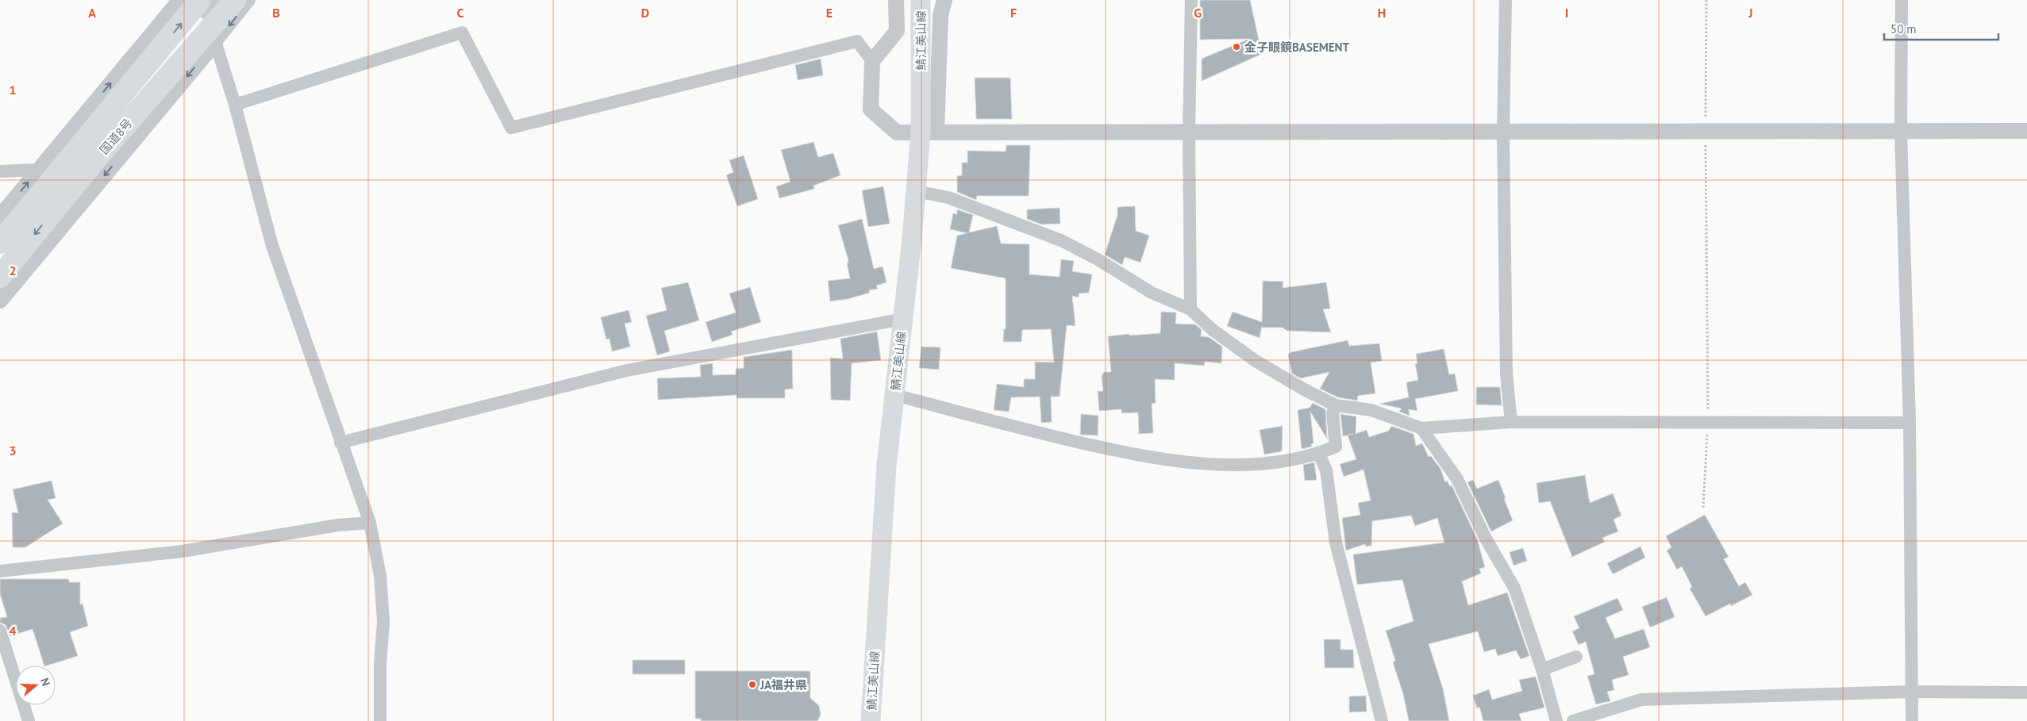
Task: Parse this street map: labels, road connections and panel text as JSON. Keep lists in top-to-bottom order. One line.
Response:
{"streets":{"highway":["国道8号"],"main road":["鯖江美山線"]},"places":["金子眼鏡BASEMENT","JA福井県"],"scale_bar":"50 m","north":"right","grid":{"columns":["A","B","C","D","E","F","G","H","I","J"],"rows":["1","2","3","4"]}}
